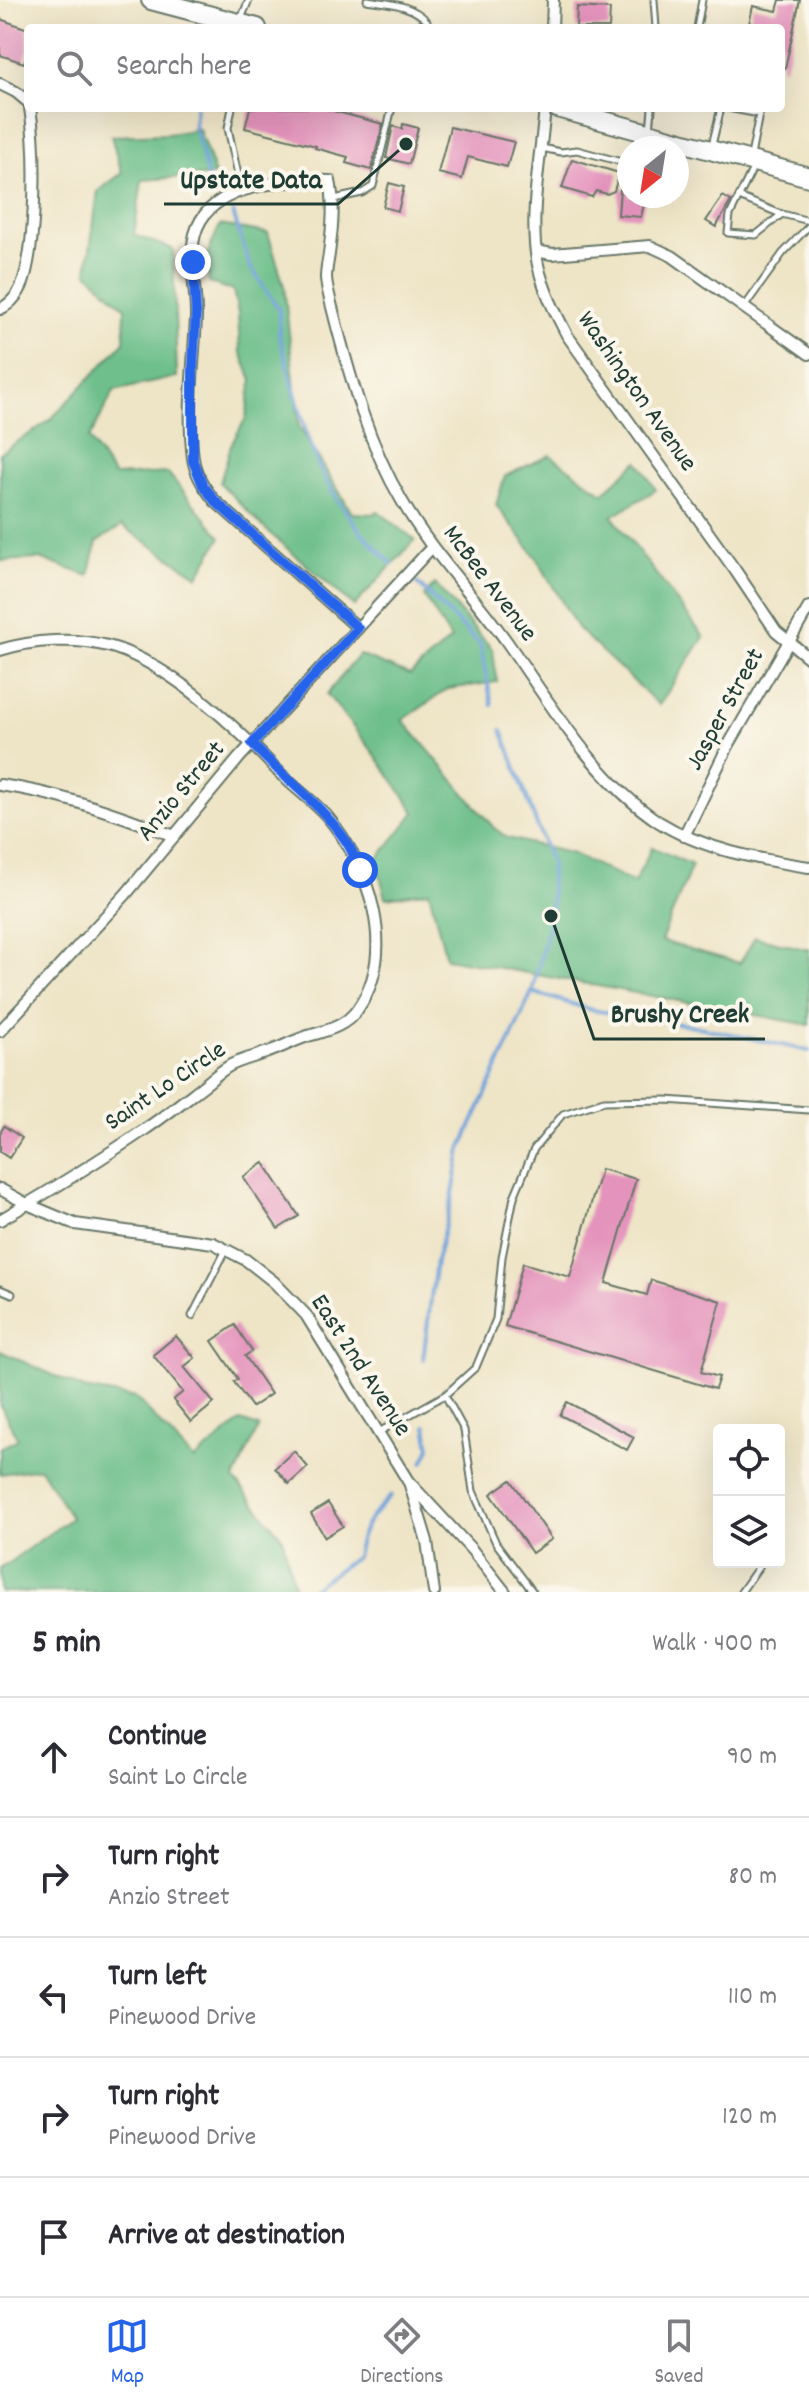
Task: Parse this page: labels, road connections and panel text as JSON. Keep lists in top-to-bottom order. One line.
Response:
{"streets":{"street":["Washington Avenue","McBee Avenue","Jasper Street","Anzio Street","Saint Lo Circle","East 2nd Avenue"]},"crossings":[["Washington Avenue","Jasper Street"],["McBee Avenue","Jasper Street"],["McBee Avenue","Anzio Street"],["Anzio Street","Saint Lo Circle"],["Saint Lo Circle","East 2nd Avenue"]],"places":["Upstate Data","Brushy Creek"],"north":"bottom left","page":{"search":"Search here","heading":["5 min","Walk · 400 m"],"list":[["Continue","Saint Lo Circle","90 m"],["Turn right","Anzio Street","80 m"],["Turn left","Pinewood Drive","110 m"],["Turn right","Pinewood Drive","120 m"],"Arrive at destination"],"nav":["Map","Directions","Saved"]}}
